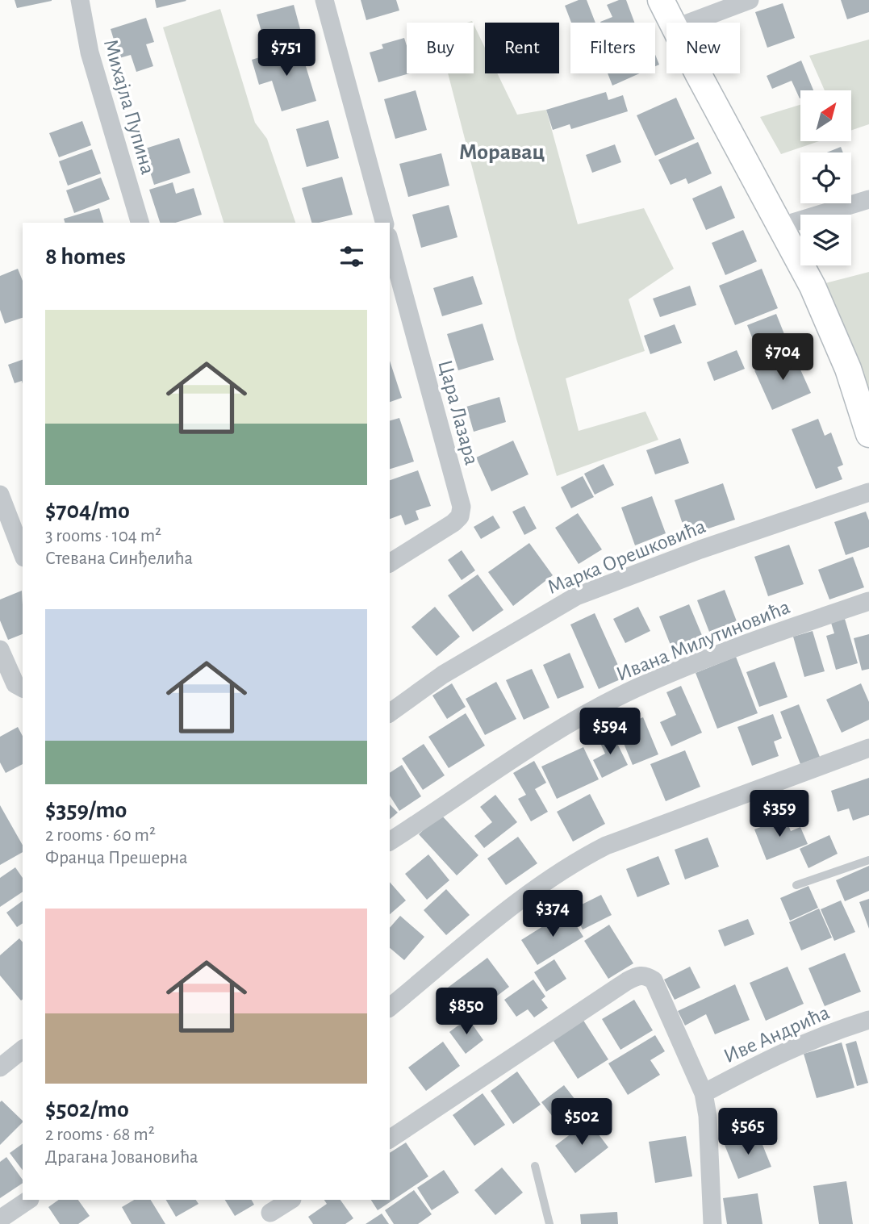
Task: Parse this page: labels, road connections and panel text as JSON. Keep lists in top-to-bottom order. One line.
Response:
{"streets":{"street":["Михајла Пупина","Цара Лазара","Марка Орешковића","Ивана Милутиновића","Иве Андрића"]},"districts":["Моравац"],"north":"top right","page":{"chip":["Buy","Rent","Filters","New"],"price":["$751","$704","$594","$359","$374","$850","$502","$565"],"heading":"8 homes","list":[{"name":"$704/mo","note":"3 rooms · 104 m² · Стевана Синђелића"},{"name":"$359/mo","note":"2 rooms · 60 m² · Франца Прешерна"},{"name":"$502/mo","note":"2 rooms · 68 m² · Драгана Јовановића"}]}}
